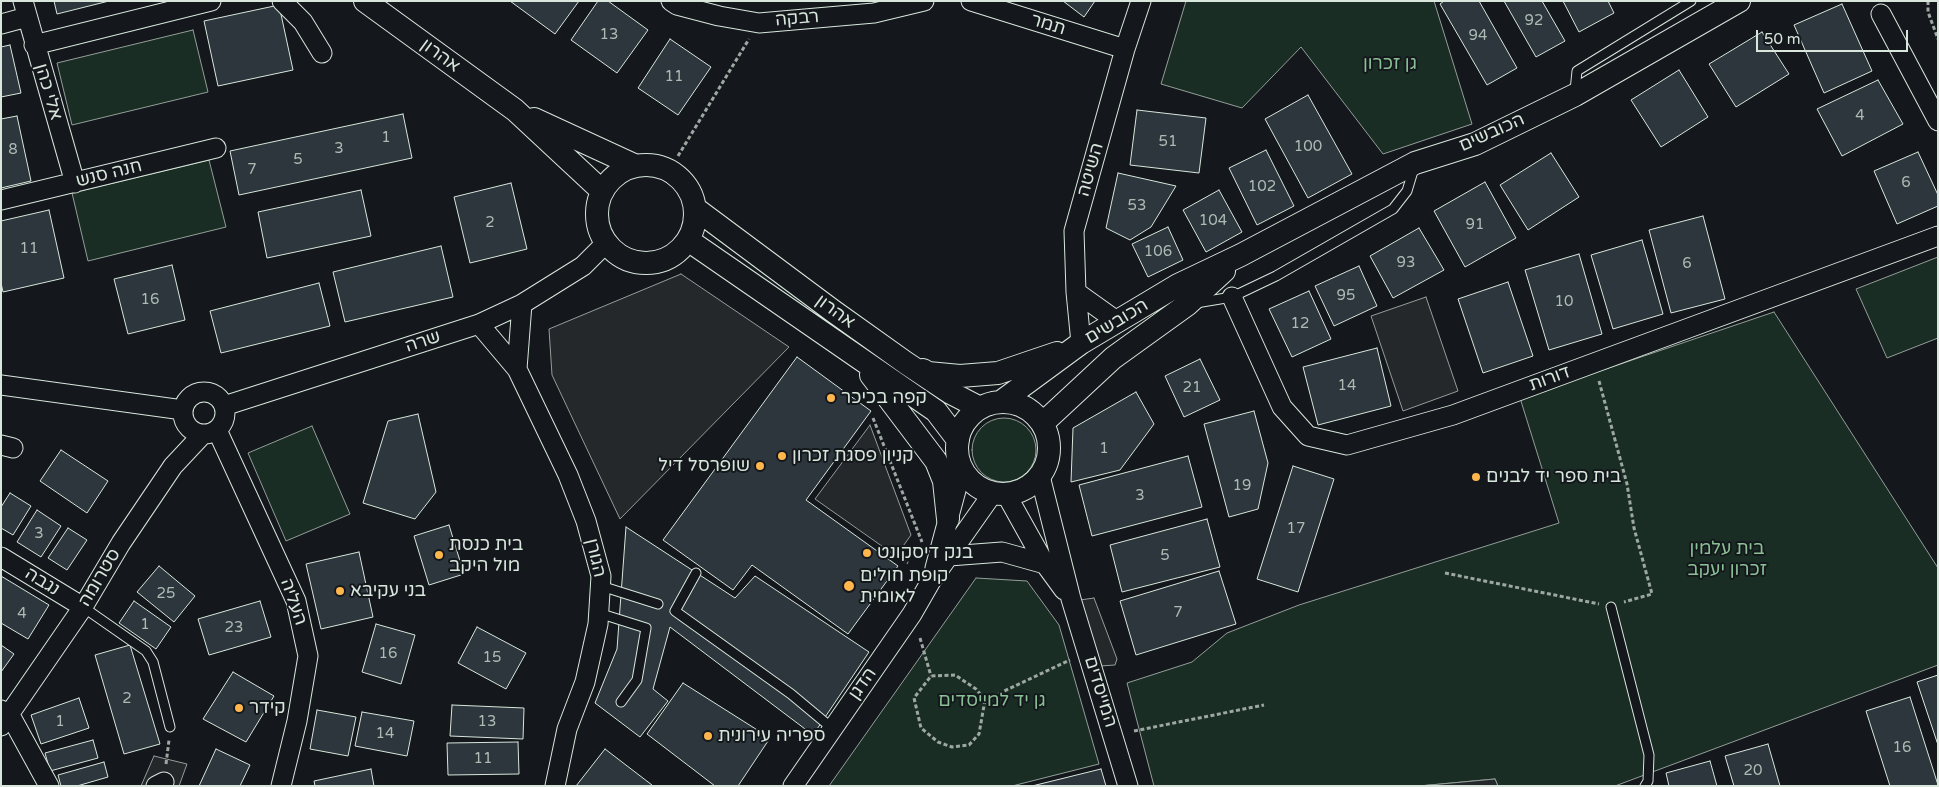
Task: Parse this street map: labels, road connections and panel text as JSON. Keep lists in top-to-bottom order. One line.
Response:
{"streets":{"street":["רבקה","תמר","אהרון","אלי כהן","הכובשים","השיטה","חנה סנש","שרה","דורות","הגורן","סטרומה","נגבה","העליה","הדגן","המייסדים"]},"crossings":[["תמר","השיטה"],["אהרון","הכובשים"],["אהרון","שרה"],["אהרון","הדגן"],["אהרון","המייסדים"],["אלי כהן","חנה סנש"],["הכובשים","השיטה"],["הכובשים","הדגן"],["הכובשים","המייסדים"],["שרה","הגורן"],["שרה","סטרומה"],["שרה","העליה"],["סטרומה","נגבה"],["סטרומה","העליה"],["הדגן","המייסדים"]],"parks":["גן זכרון","בית עלמין זכרון יעקב","גן יד למייסדים"],"places":["קפה בכיכר","קניון פסגת זכרון","שופרסל דיל","בית ספר יד לבנים","בנק דיסקונט","בית כנסת מול היקב","קופת חולים לאומית","בני עקיבא","קידר","ספריה עירונית"],"house_numbers":["92","13","94","11","4","1","51","100","3","8","5","7","6","102","53","104","2","91","11","106","93","6","95","16","10","12","14","21","1","19","3","17","3","5","25","7","4","1","23","16","15","2","1","13","14","16","11","20"],"scale_bar":"50 m"}
